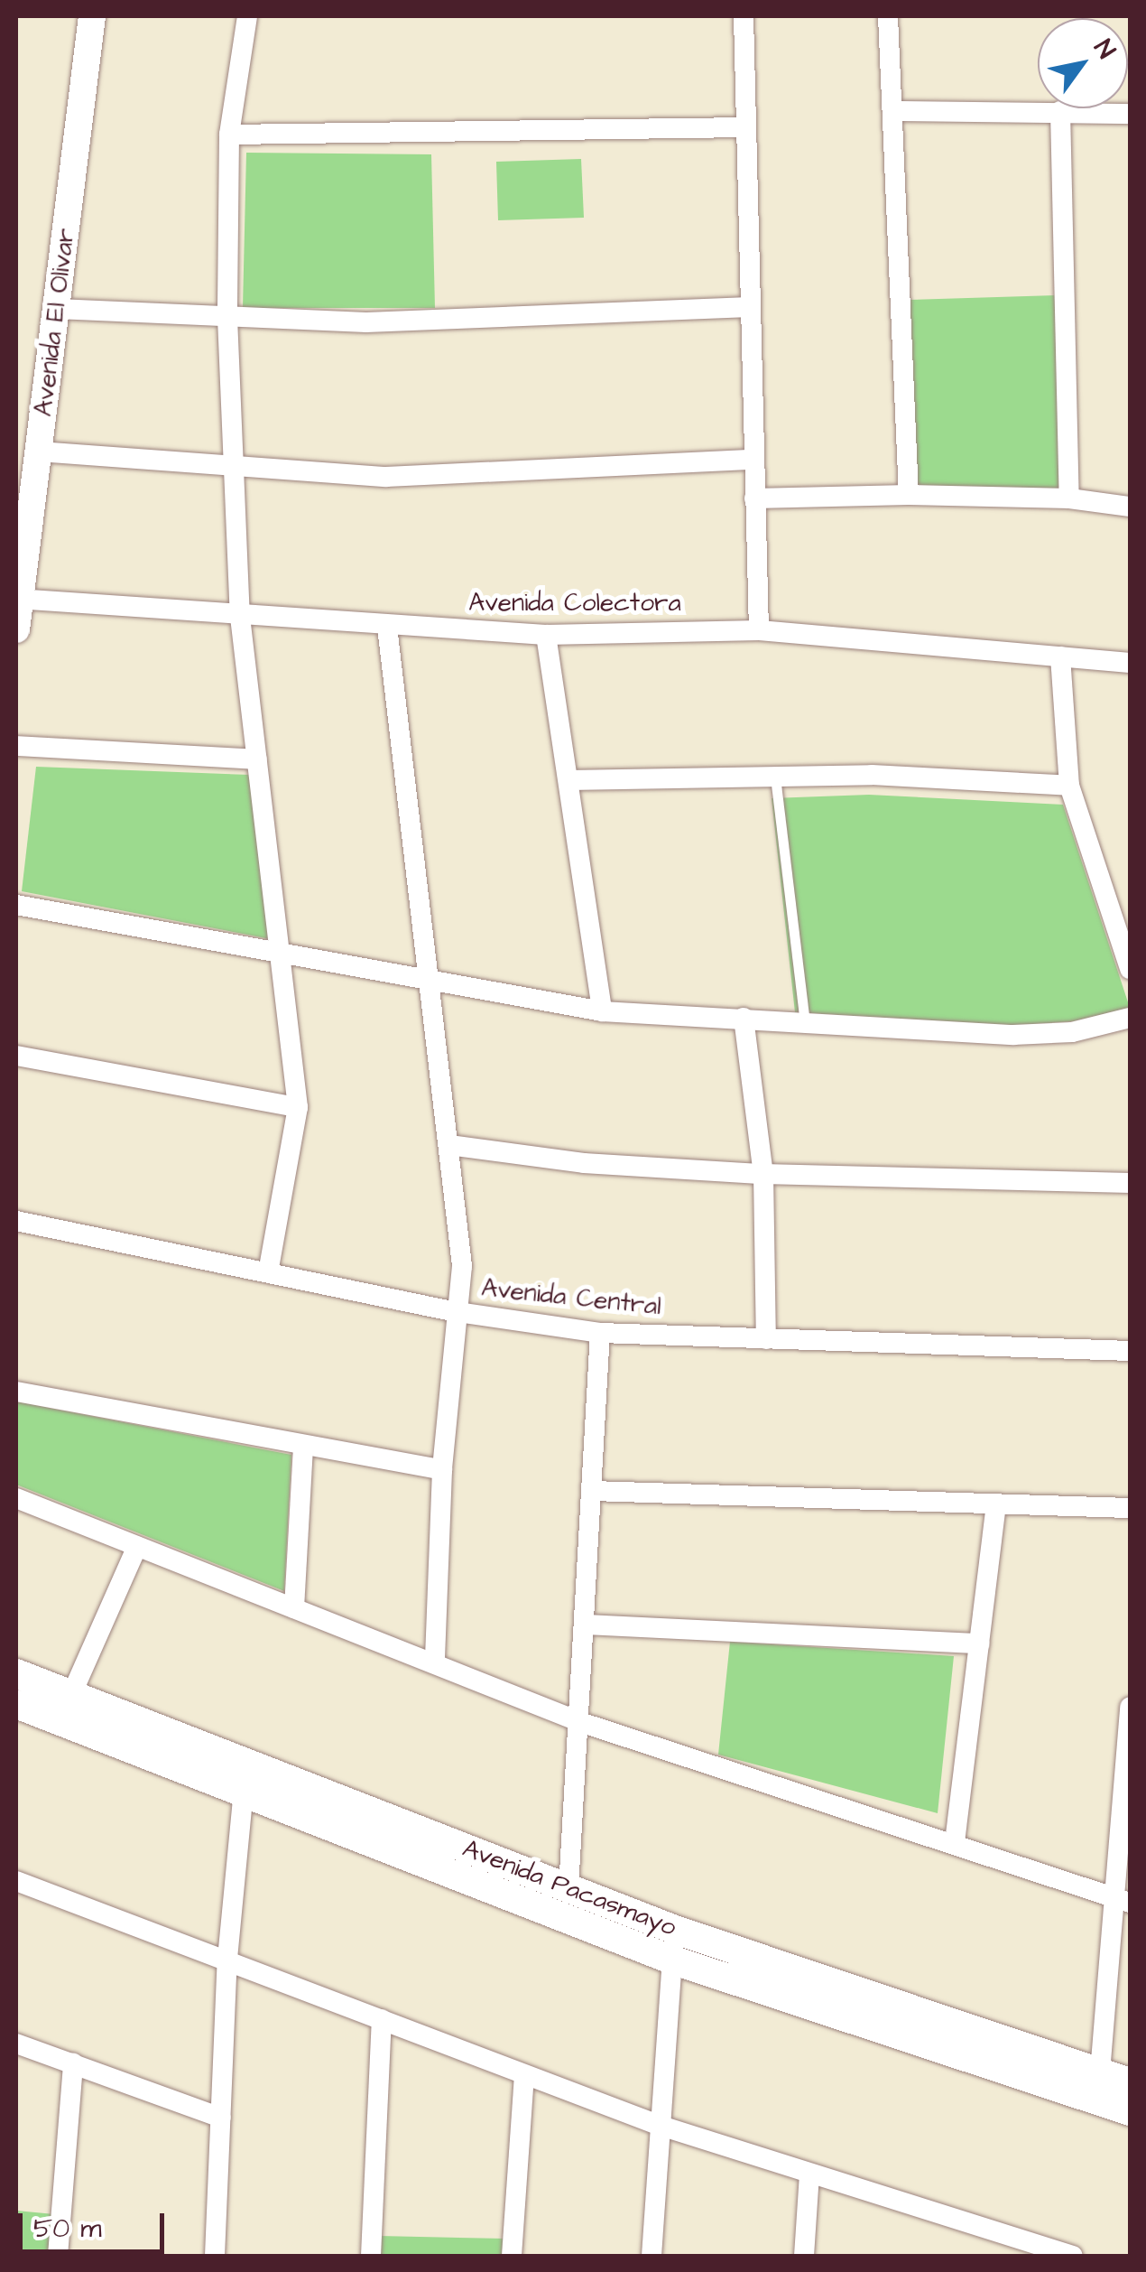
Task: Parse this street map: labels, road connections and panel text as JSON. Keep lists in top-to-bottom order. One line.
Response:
{"streets":{"main road":["Avenida Pacasmayo"],"street":["Avenida El Olivar","Avenida Colectora","Avenida Central"]},"crossings":[["Avenida El Olivar","Avenida Colectora"]],"scale_bar":"50 m","north":"top right"}
